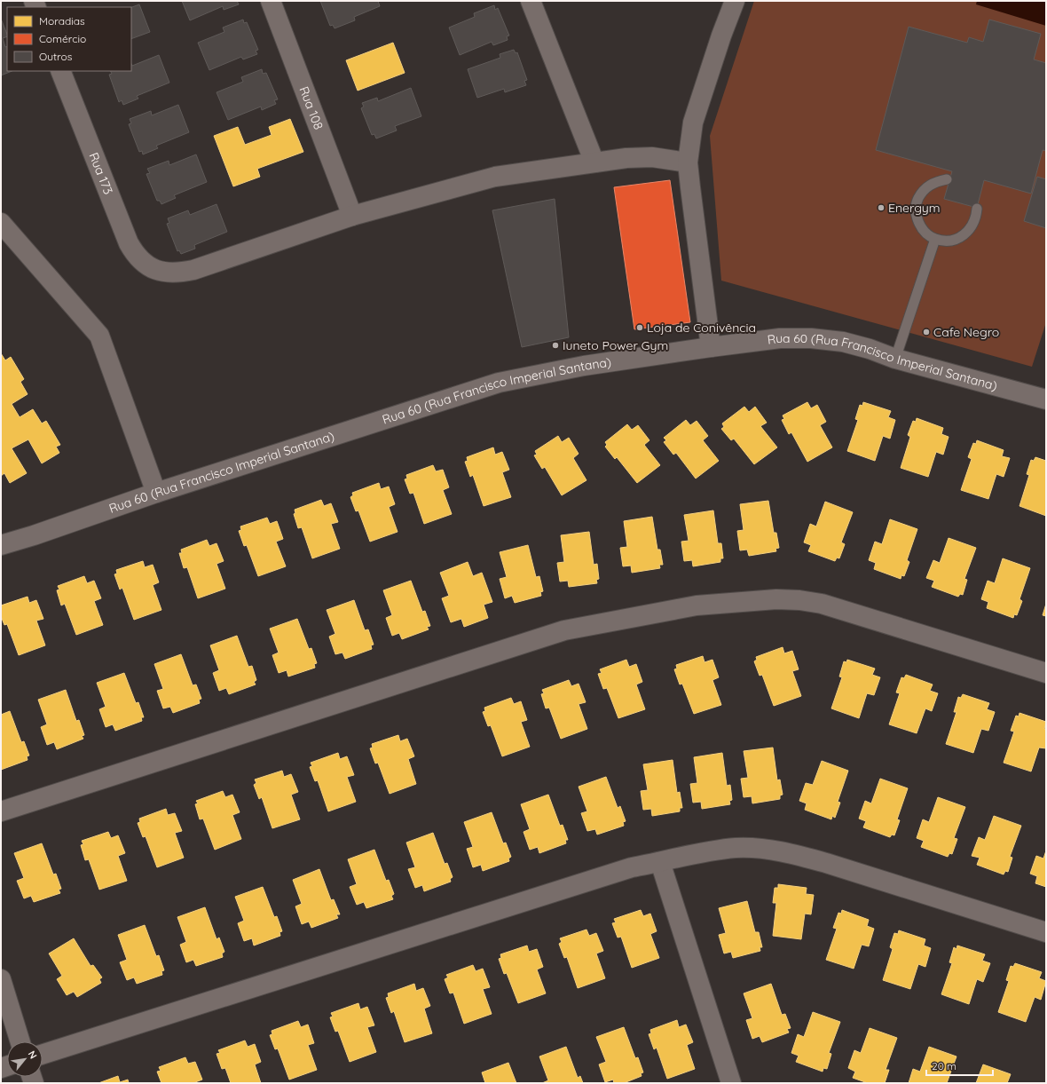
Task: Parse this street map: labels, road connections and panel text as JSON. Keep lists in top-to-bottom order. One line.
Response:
{"streets":{"street":["Rua 108","Rua 173","Rua 60 (Rua Francisco Imperial Santana)"]},"crossings":[["Rua 108","Rua 173"]],"places":["Energym","Loja de Conivência","Cafe Negro","Iuneto Power Gym"],"legend":["Moradias","Comércio","Outros"],"scale_bar":"20 m","north":"top right"}
